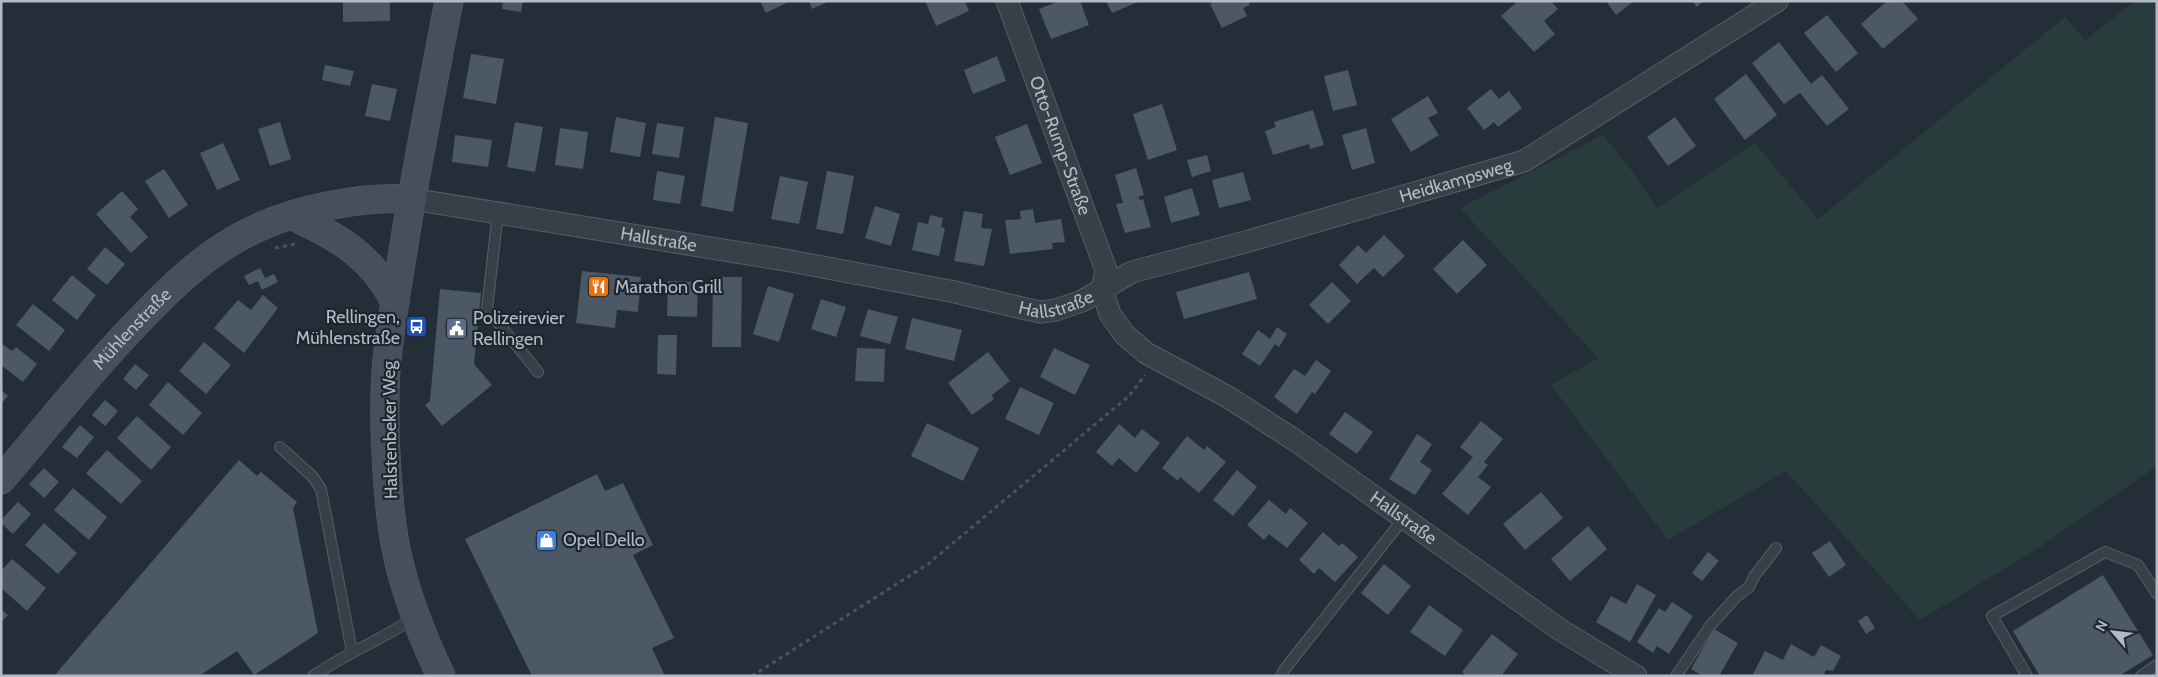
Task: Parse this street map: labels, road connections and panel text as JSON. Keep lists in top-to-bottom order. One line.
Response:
{"streets":{"main road":["Mühlenstraße","Halstenbeker Weg"],"street":["Otto-Rump-Straße","Heidkampsweg","Hallstraße"]},"crossings":[["Otto-Rump-Straße","Heidkampsweg"],["Otto-Rump-Straße","Hallstraße"],["Heidkampsweg","Hallstraße"],["Hallstraße","Mühlenstraße"],["Hallstraße","Halstenbeker Weg"],["Mühlenstraße","Halstenbeker Weg"]],"places":{"restaurant":["Marathon Grill"],"bus stop":["Rellingen, Mühlenstraße"],"public building":["Polizeirevier Rellingen"],"shop":["Opel Dello"]},"north":"top left"}
